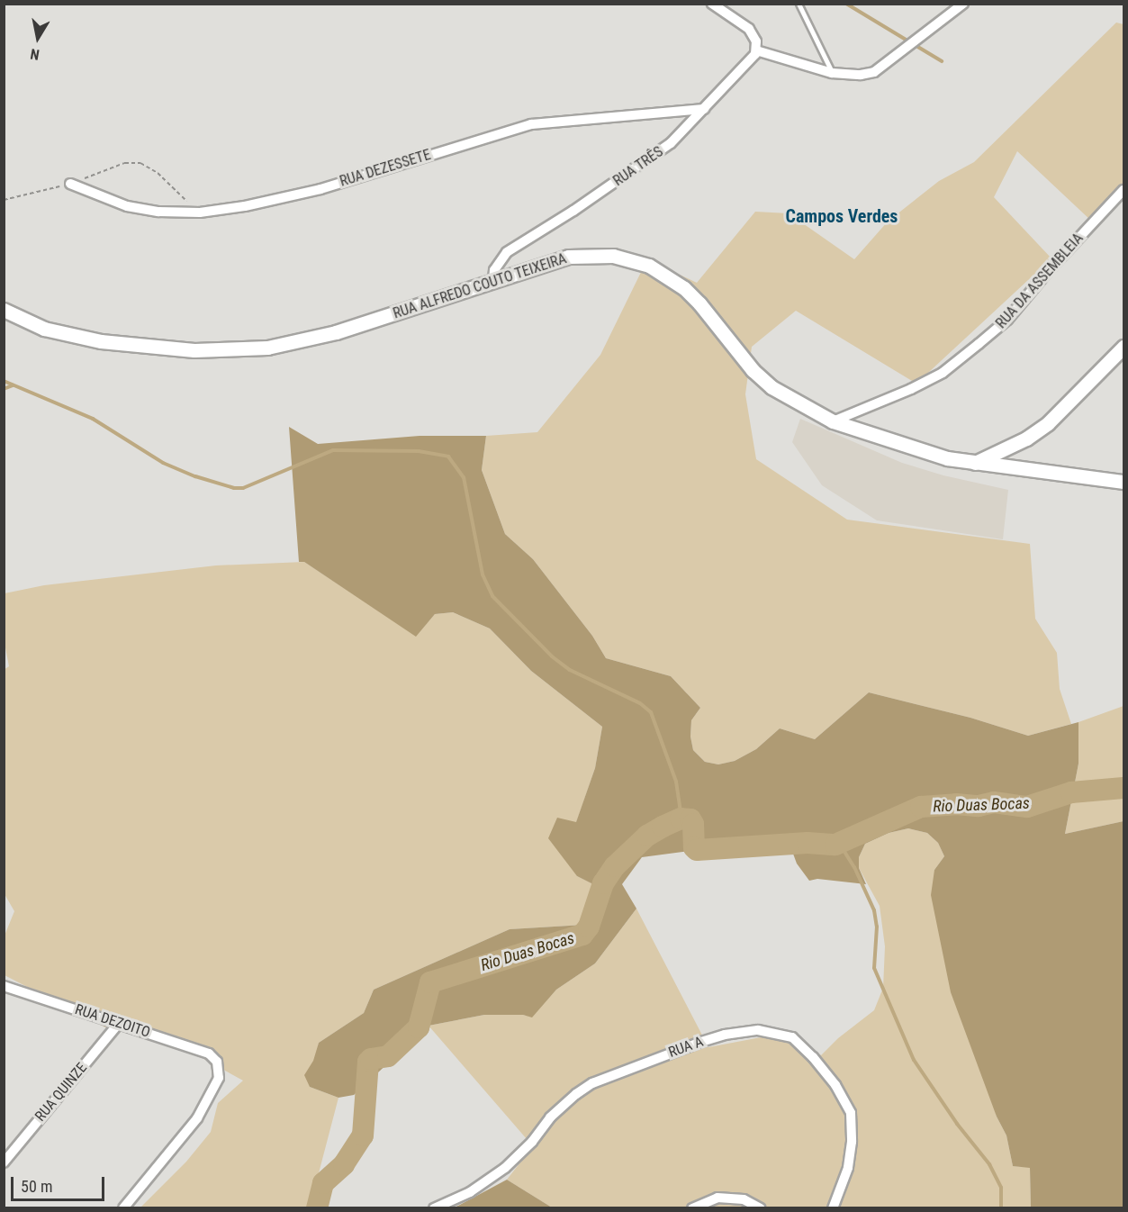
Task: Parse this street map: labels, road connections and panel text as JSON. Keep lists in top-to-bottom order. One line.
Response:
{"streets":{"street":["RUA TRÊS","RUA DEZESSETE","RUA DA ASSEMBLEIA","RUA ALFREDO COUTO TEIXEIRA","RUA DEZOITO","RUA A","RUA QUINZE"]},"crossings":[["RUA TRÊS","RUA DEZESSETE"],["RUA TRÊS","RUA ALFREDO COUTO TEIXEIRA"],["RUA DA ASSEMBLEIA","RUA ALFREDO COUTO TEIXEIRA"],["RUA DEZOITO","RUA QUINZE"]],"districts":["Campos Verdes"],"water":["Rio Duas Bocas"],"scale_bar":"50 m","north":"bottom"}
